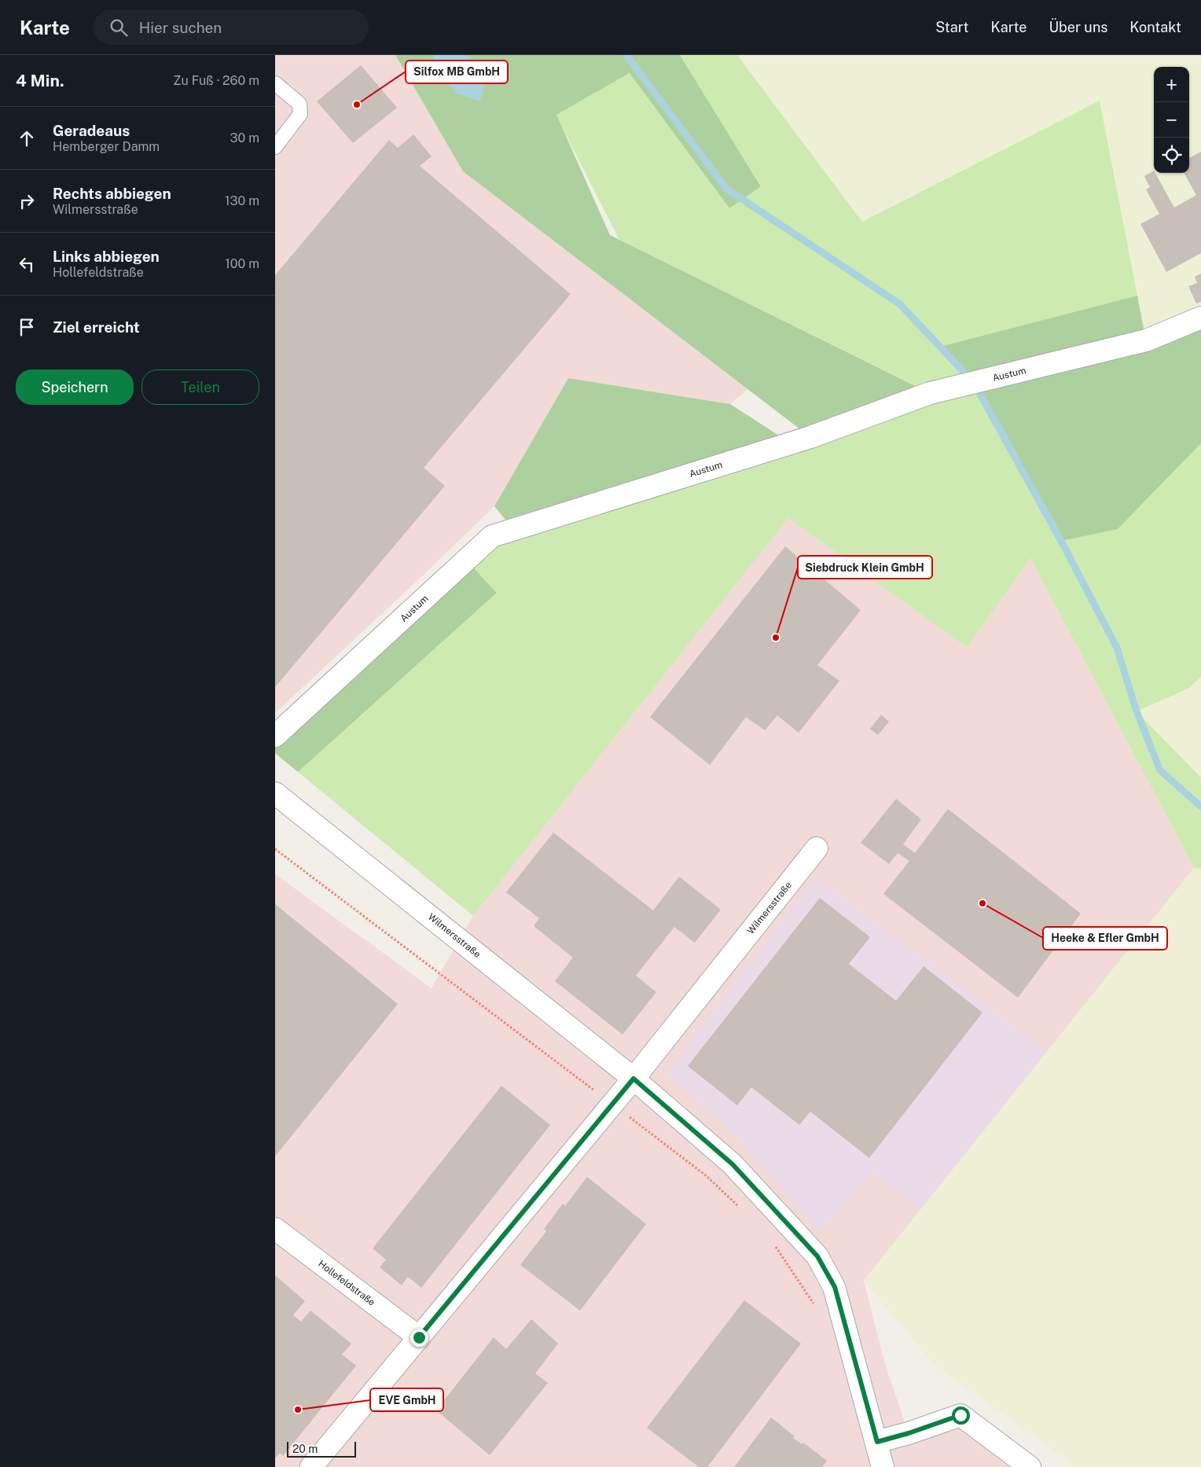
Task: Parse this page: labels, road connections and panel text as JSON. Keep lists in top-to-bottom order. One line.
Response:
{"streets":{"street":["Austum","Wilmersstraße","Hollefeldstraße"]},"places":["Silfox MB GmbH","Siebdruck Klein GmbH","Heeke & Efler GmbH","EVE GmbH"],"scale_bar":"20 m","page":{"header":"Karte","search":"Hier suchen","nav":["Start","Karte","Über uns","Kontakt"],"heading":["4 Min.","Zu Fuß · 260 m"],"map_buttons":["+","−"],"list":[["Geradeaus","Hemberger Damm","30 m"],["Rechts abbiegen","Wilmersstraße","130 m"],["Links abbiegen","Hollefeldstraße","100 m"],"Ziel erreicht"],"buttons":["Speichern","Teilen"],"scale":"20 m"}}
